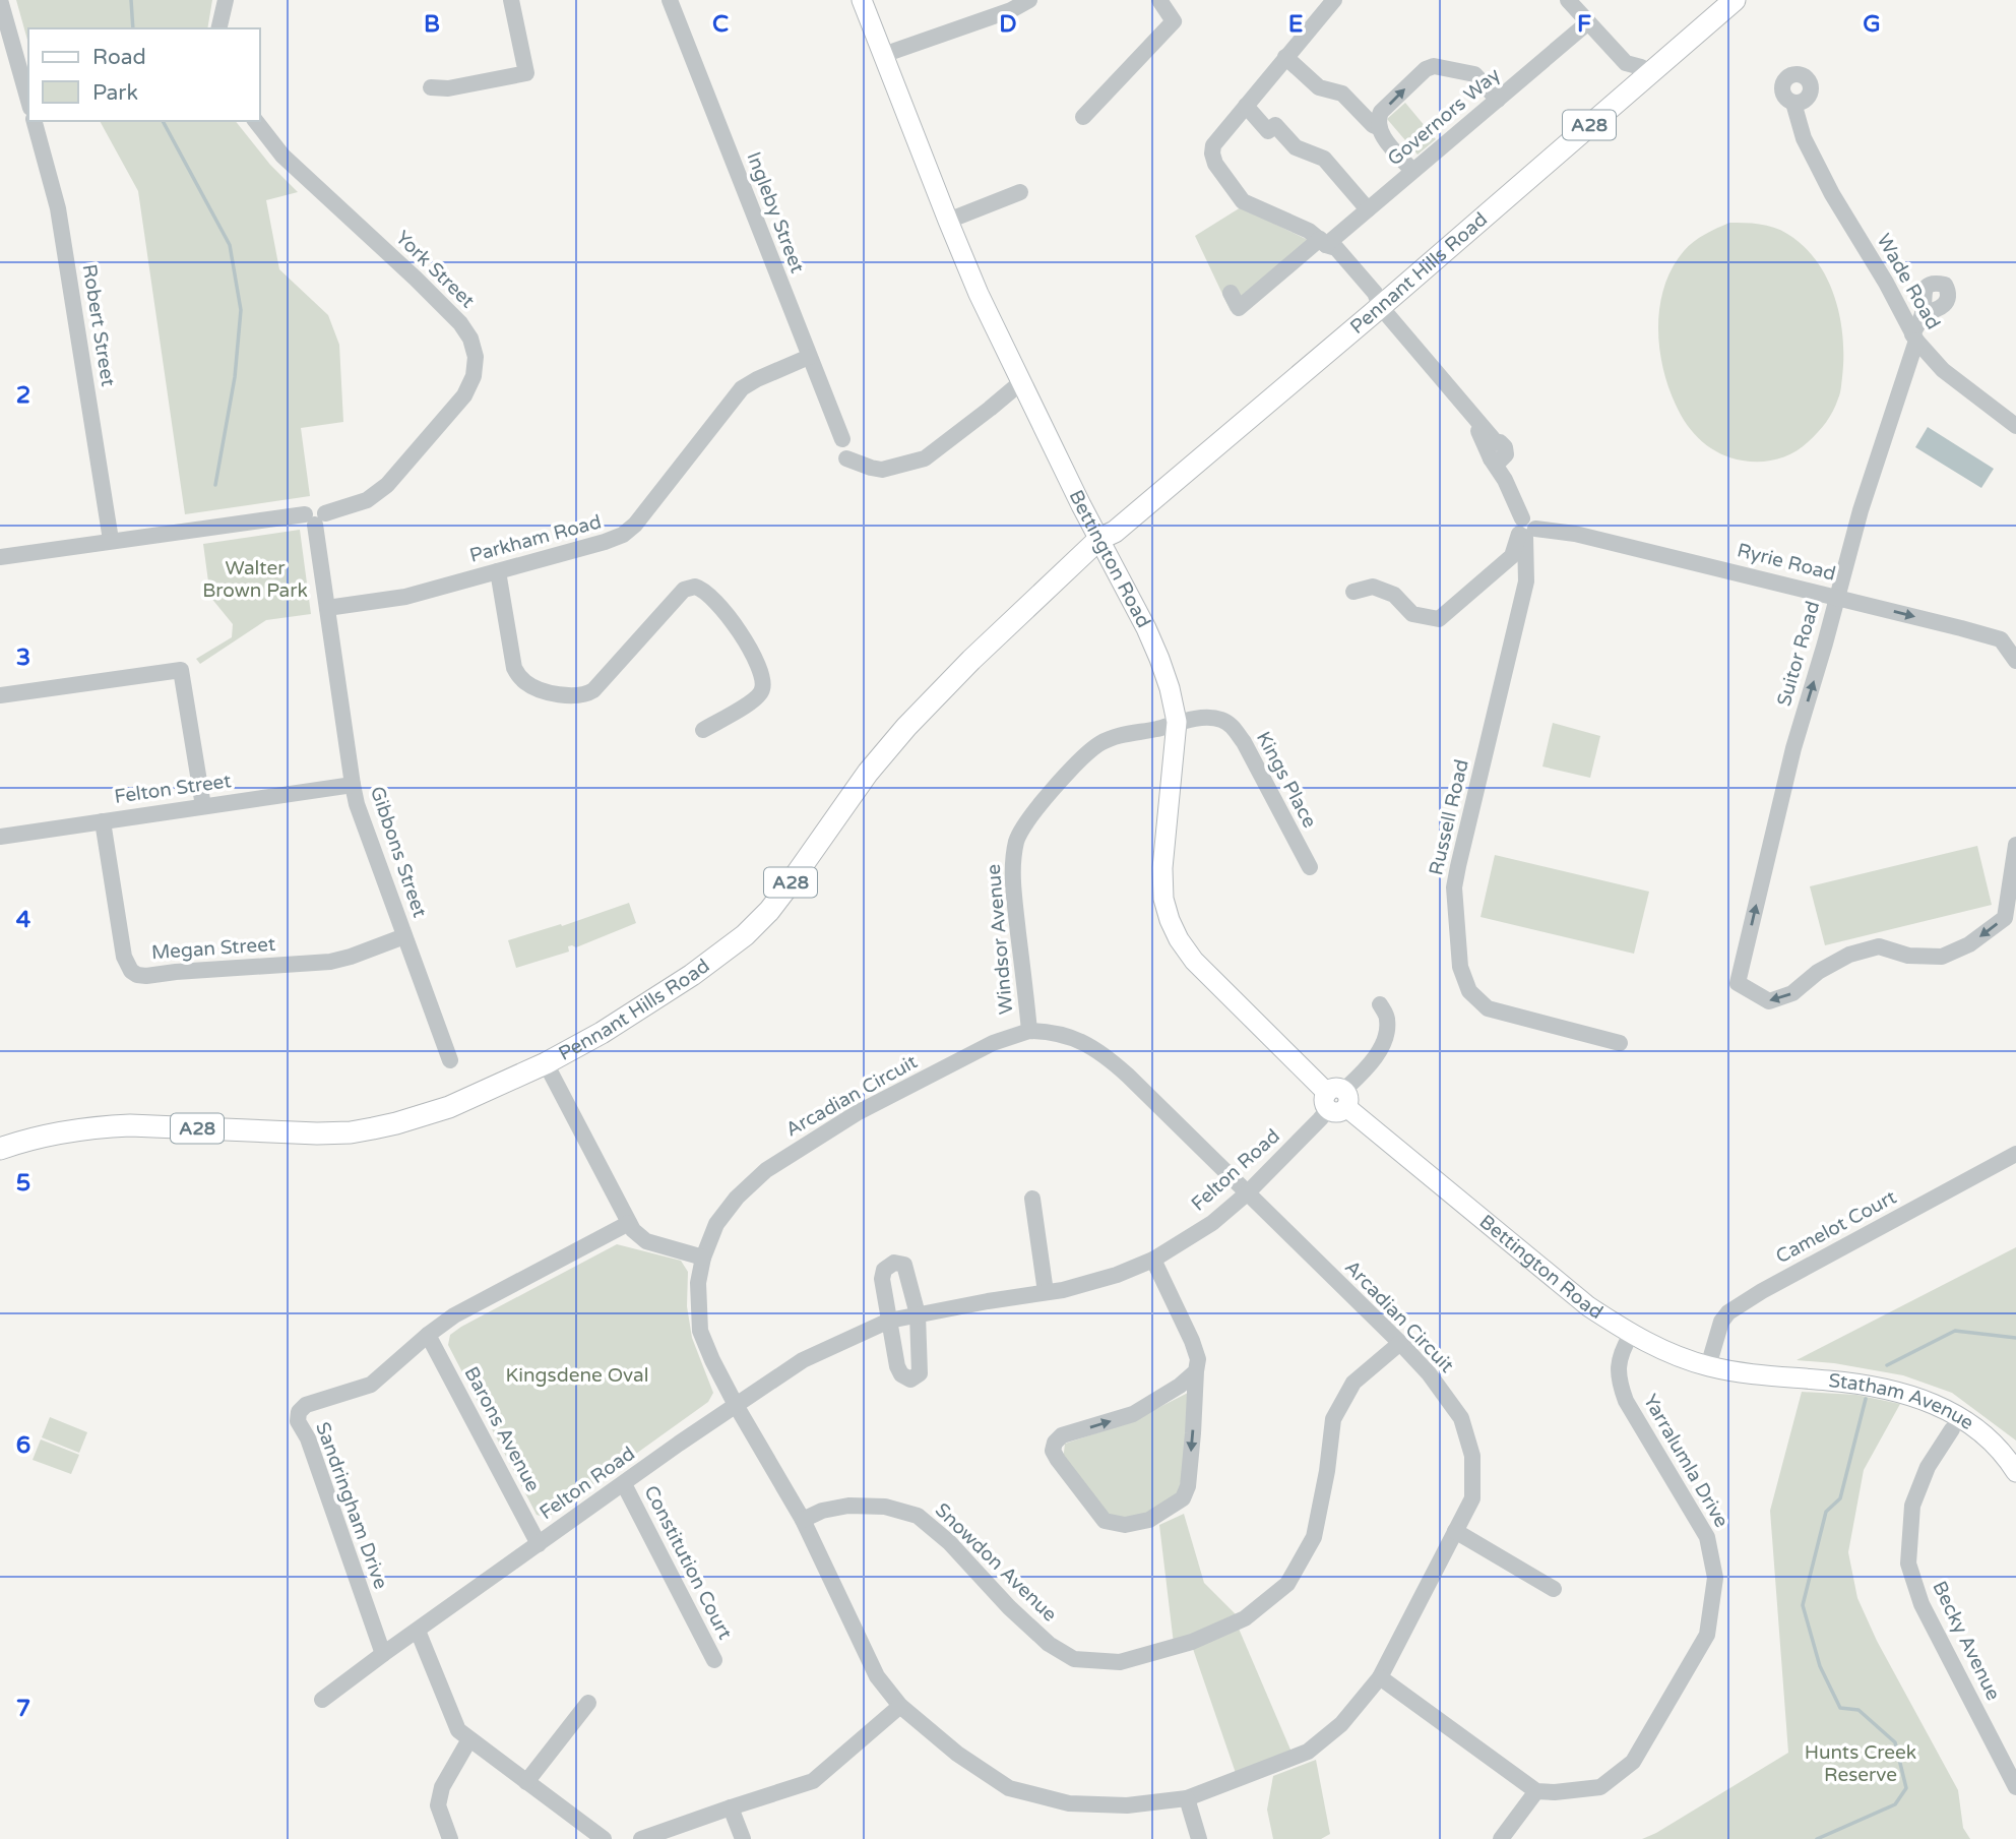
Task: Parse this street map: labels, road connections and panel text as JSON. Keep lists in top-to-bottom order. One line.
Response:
{"streets":{"highway":["A28","Pennant Hills Road"],"main road":["Bettington Road","Statham Avenue"],"street":["Governors Way","Ingleby Street","York Street","Wade Road","Robert Street","Parkham Road","Ryrie Road","Suitor Road","Kings Place","Felton Street","Russell Road","Gibbons Street","Windsor Avenue","Megan Street","Arcadian Circuit","Felton Road","Camelot Court","Barons Avenue","Yarralumla Drive","Sandringham Drive","Constitution Court","Snowdon Avenue","Becky Avenue"]},"crossings":[["Ingleby Street","Parkham Road"],["York Street","Robert Street"],["York Street","Gibbons Street"],["Pennant Hills Road","Bettington Road"],["Pennant Hills Road","Russell Road"],["Wade Road","Suitor Road"],["Parkham Road","Gibbons Street"],["Bettington Road","Kings Place"],["Bettington Road","Windsor Avenue"],["Bettington Road","Felton Road"],["Bettington Road","Camelot Court"],["Bettington Road","Statham Avenue"],["Bettington Road","Yarralumla Drive"],["Ryrie Road","Suitor Road"],["Ryrie Road","Russell Road"],["Kings Place","Windsor Avenue"],["Felton Street","Gibbons Street"],["Felton Street","Megan Street"],["Gibbons Street","Megan Street"],["Windsor Avenue","Arcadian Circuit"],["Arcadian Circuit","Felton Road"],["Arcadian Circuit","Snowdon Avenue"],["Felton Road","Barons Avenue"],["Felton Road","Sandringham Drive"],["Felton Road","Constitution Court"],["Barons Avenue","Sandringham Drive"]],"one_way":["Ryrie Road"],"parks":["Walter Brown Park","Kingsdene Oval","Hunts Creek Reserve"],"legend":["Road","Park"],"grid":{"columns":["B","C","D","E","F","G"],"rows":["2","3","4","5","6","7"]}}
